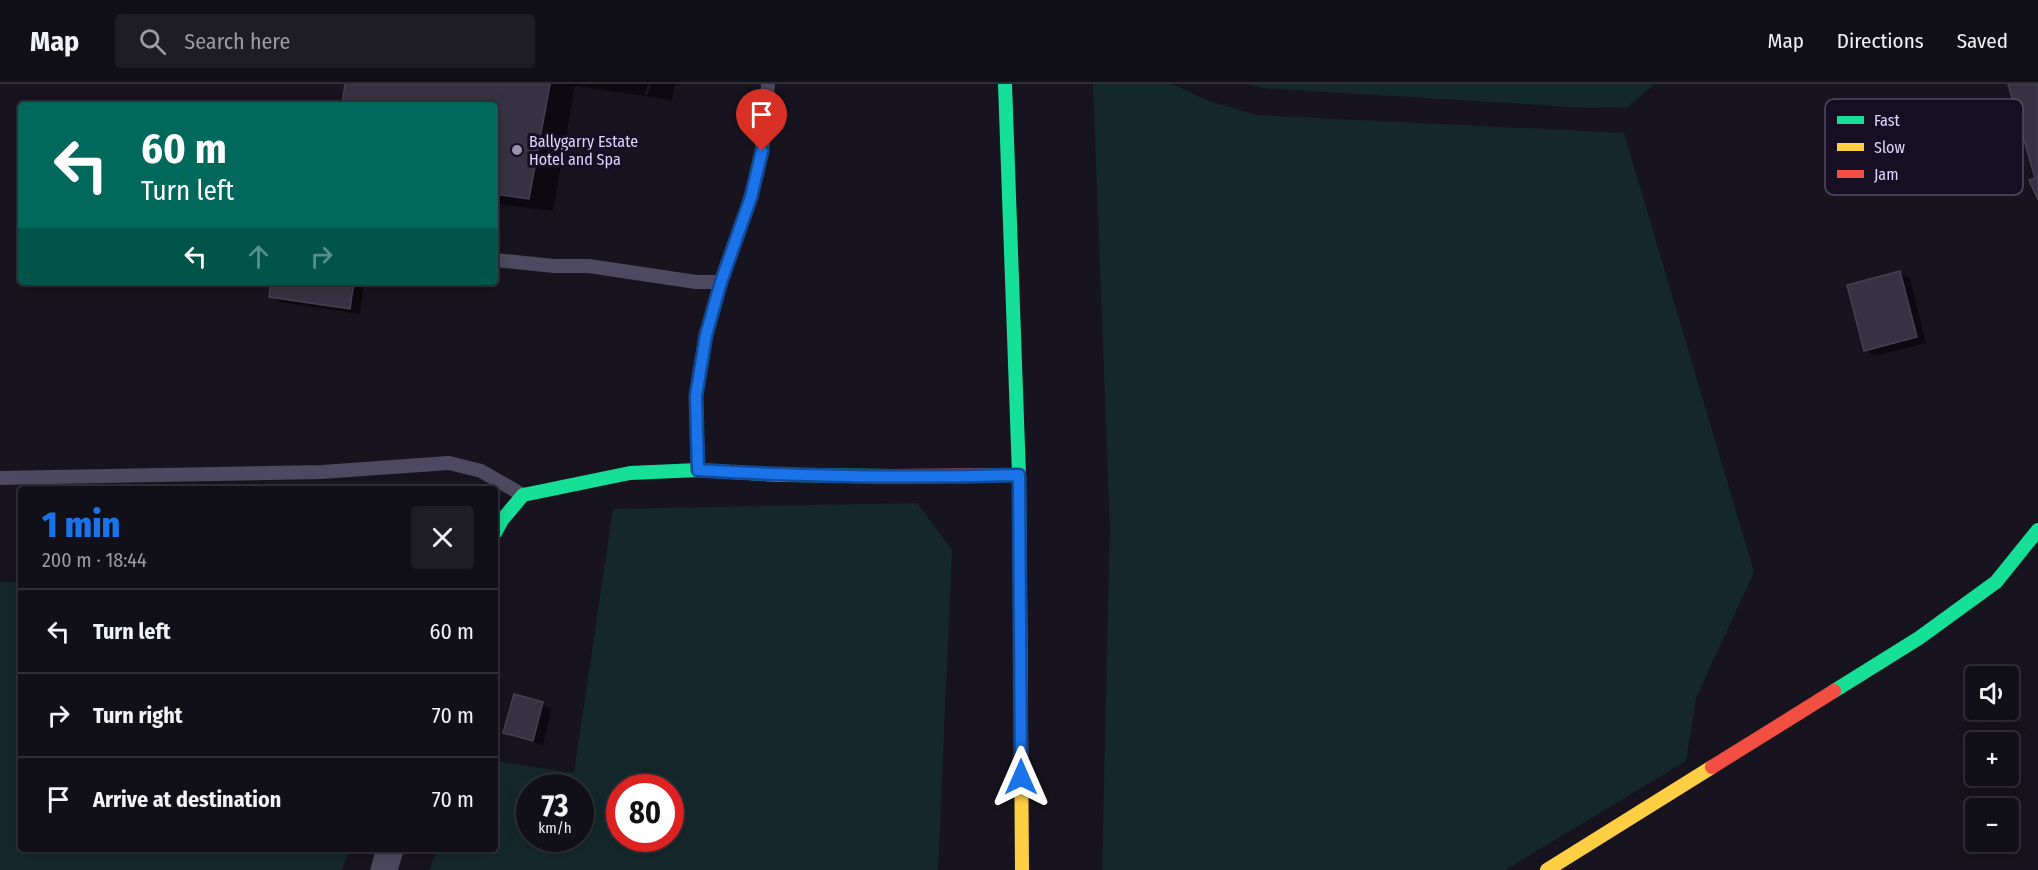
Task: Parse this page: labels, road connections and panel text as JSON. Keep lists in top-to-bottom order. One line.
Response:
{"places":["Ballygarry Estate Hotel and Spa"],"legend":["Fast","Slow","Jam"],"page":{"header":"Map","search":"Search here","nav":["Map","Directions","Saved"],"turn":["60 m","Turn left"],"heading":["1 min","200 m · 18:44"],"list":[{"name":"Turn left","value":"60 m"},{"name":"Turn right","value":"70 m"},{"name":"Arrive at destination","value":"70 m"}],"map_buttons":["+","−"],"speed":"73 km/h","limit":"80"}}
